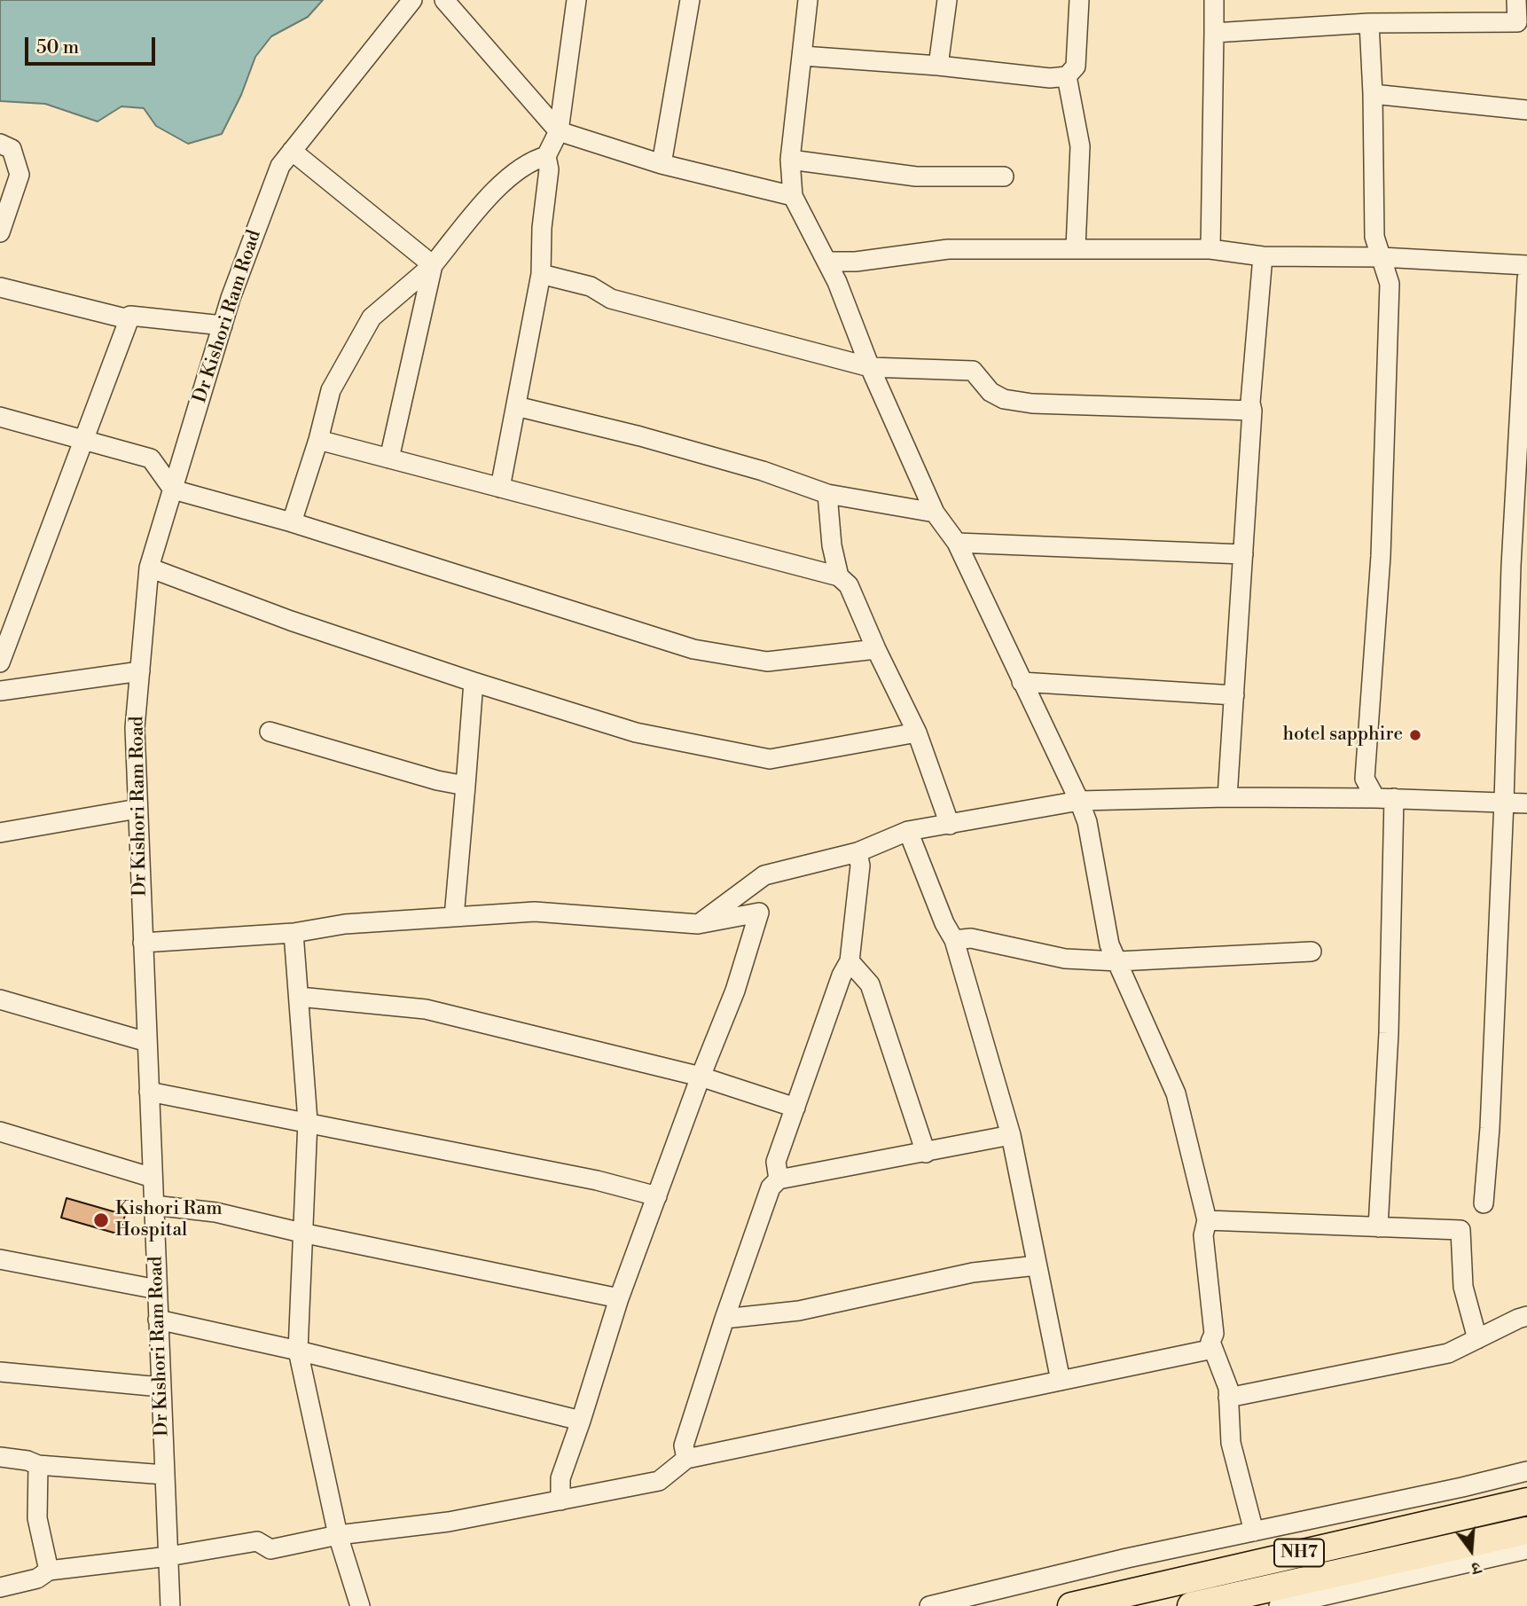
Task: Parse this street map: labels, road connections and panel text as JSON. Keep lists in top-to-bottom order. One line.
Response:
{"streets":{"highway":["NH7"],"street":["Dr Kishori Ram Road"]},"places":["hotel sapphire","Kishori Ram Hospital"],"scale_bar":"50 m","north":"bottom"}
